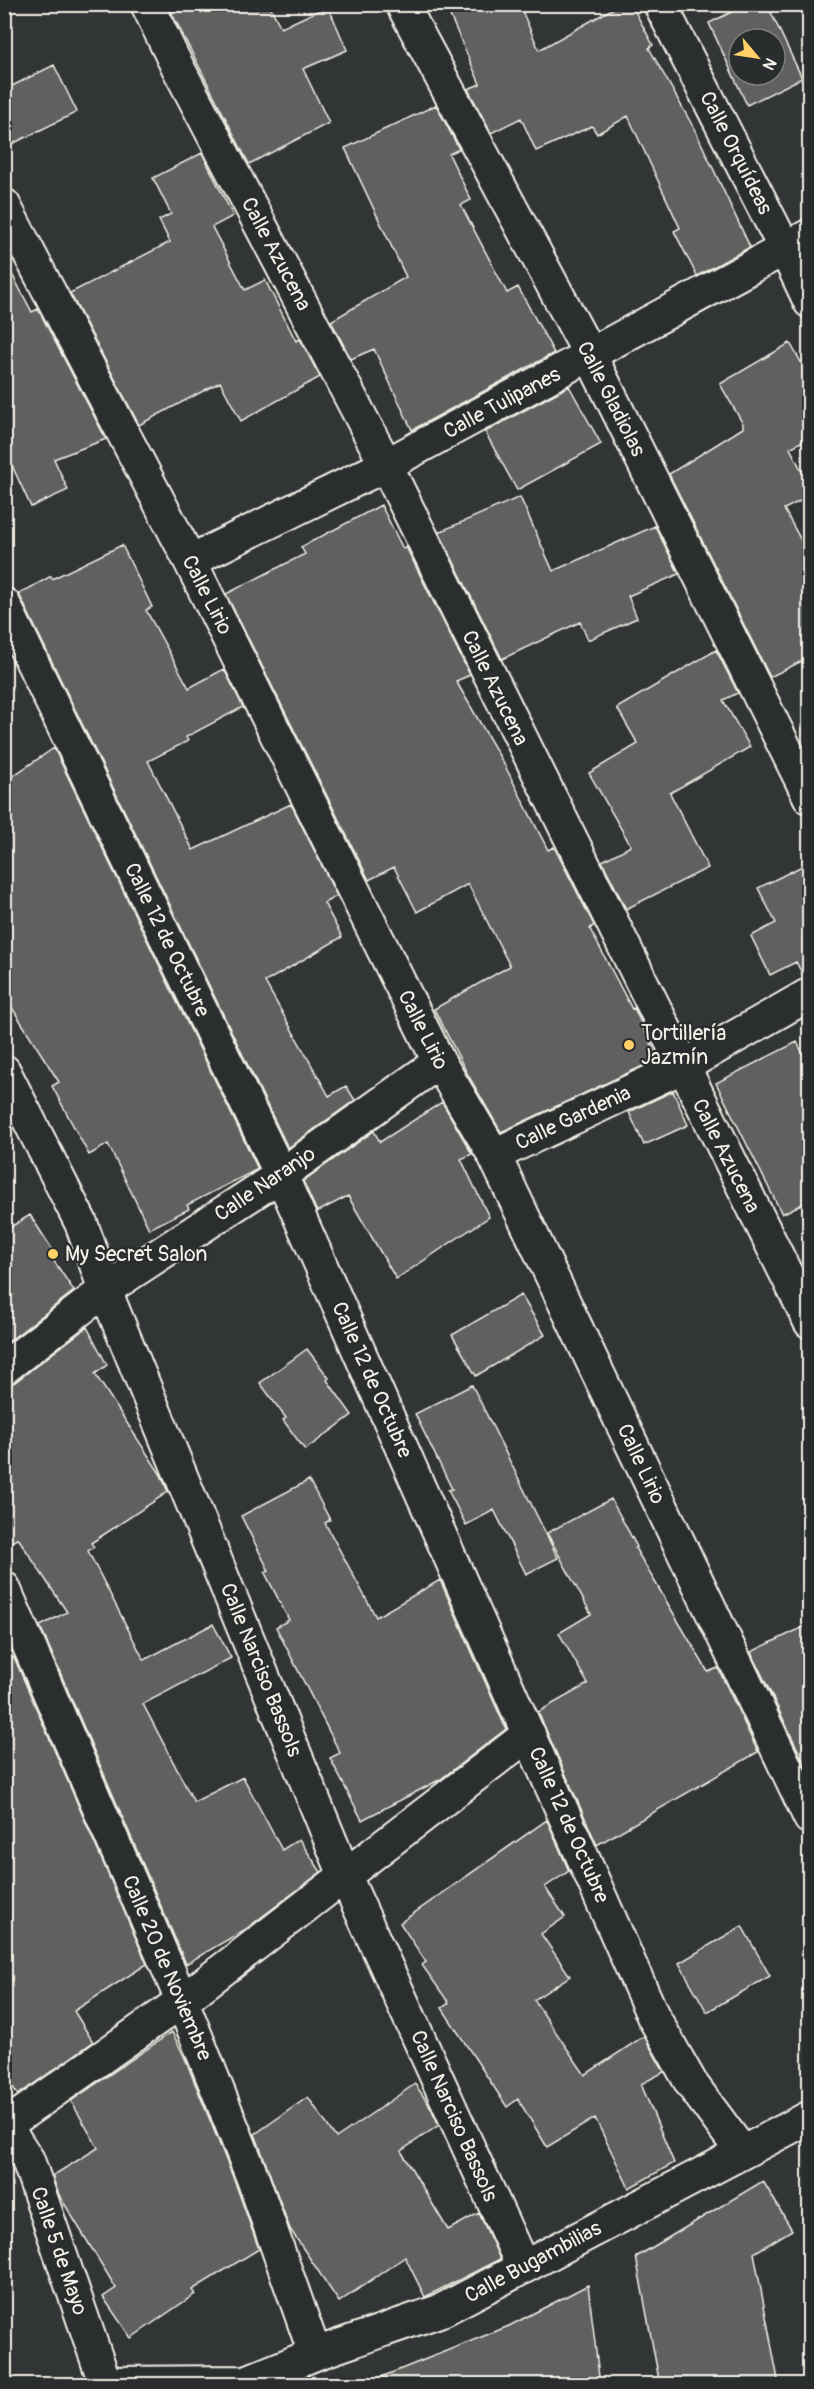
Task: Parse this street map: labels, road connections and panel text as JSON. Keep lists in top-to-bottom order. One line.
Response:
{"streets":{"street":["Calle Orquídeas","Calle Azucena","Calle Gladiolas","Calle Tulipanes","Calle Lirio","Calle 12 de Octubre","Calle Gardenia","Calle Naranjo","Calle Narciso Bassols","Calle 20 de Noviembre","Calle 5 de Mayo","Calle Bugambilias"]},"crossings":[["Calle Orquídeas","Calle Tulipanes"],["Calle Azucena","Calle Tulipanes"],["Calle Azucena","Calle Gardenia"],["Calle Gladiolas","Calle Tulipanes"],["Calle Tulipanes","Calle Lirio"],["Calle Lirio","Calle Gardenia"],["Calle Lirio","Calle Naranjo"],["Calle 12 de Octubre","Calle Naranjo"],["Calle 12 de Octubre","Calle Bugambilias"],["Calle Naranjo","Calle Narciso Bassols"],["Calle Narciso Bassols","Calle Bugambilias"],["Calle 20 de Noviembre","Calle Bugambilias"]],"places":["Tortillería Jazmín","My Secret Salon"],"north":"bottom right"}
